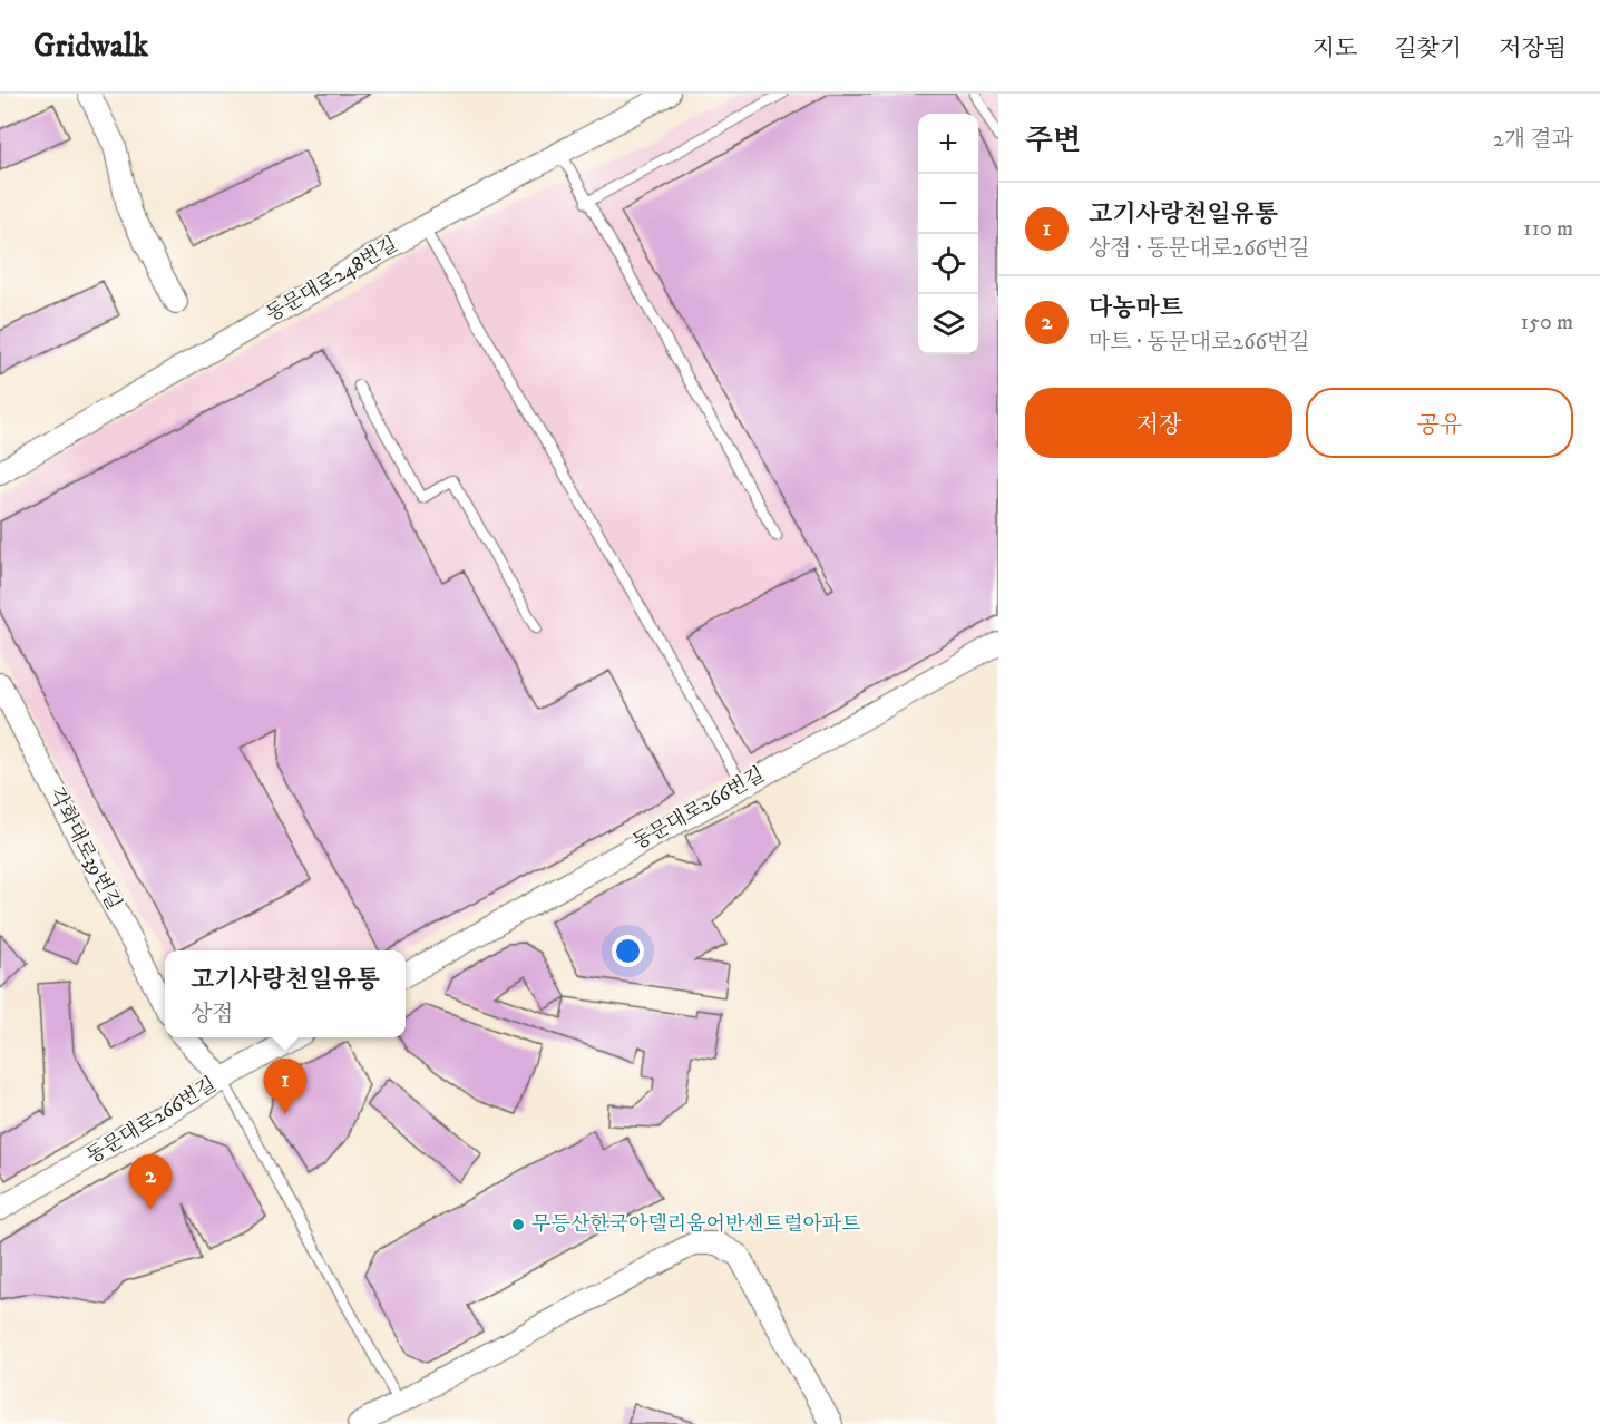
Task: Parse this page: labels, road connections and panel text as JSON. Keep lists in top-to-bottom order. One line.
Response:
{"streets":{"street":["동문대로248번길","동문대로266번길","각화대로39번길"]},"places":["무등산한국아델리움어반센트럴아파트"],"page":{"header":"Gridwalk","nav":["지도","길찾기","저장됨"],"heading":["주변","2개 결과"],"map_buttons":["+","−"],"list":[{"mark":"1","name":"고기사랑천일유통","note":"상점 · 동문대로266번길","value":"110 m"},{"mark":"2","name":"다농마트","note":"마트 · 동문대로266번길","value":"150 m"}],"buttons":["저장","공유"],"popup":["고기사랑천일유통","상점"],"pins":["1","2"]}}
